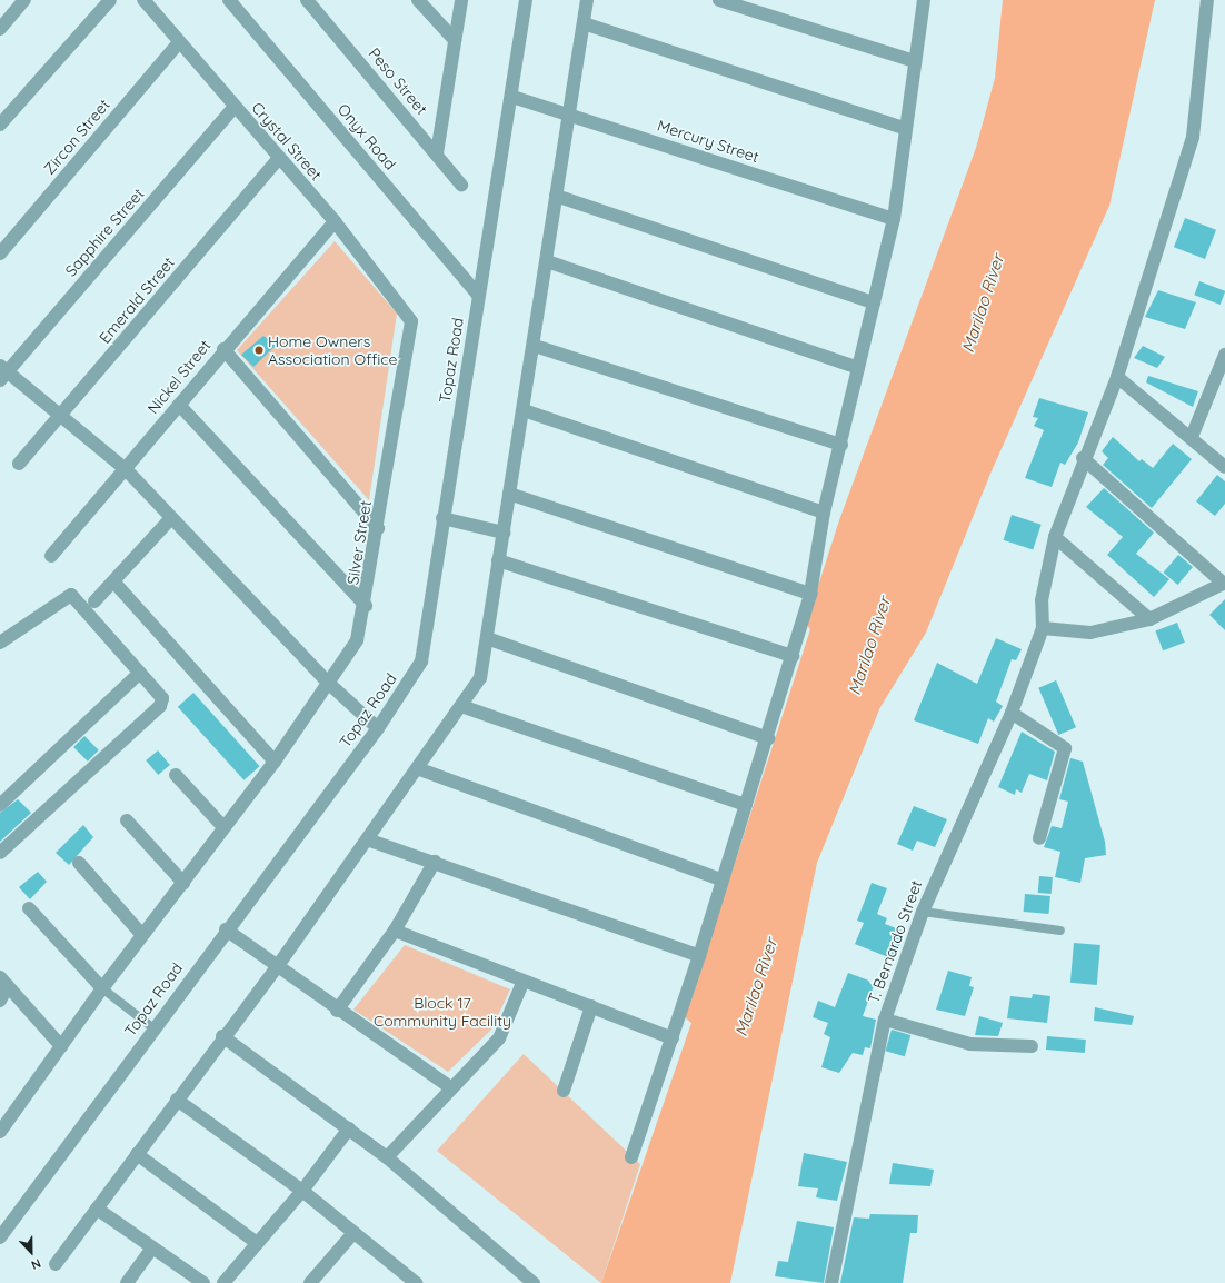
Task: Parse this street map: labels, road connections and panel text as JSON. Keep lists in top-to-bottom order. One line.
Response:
{"streets":{"street":["Peso Street","Zircon Street","Onyx Road","Crystal Street","Mercury Street","Sapphire Street","Emerald Street","Topaz Road","Nickel Street","Silver Street","T. Bernardo Street"]},"crossings":[["Zircon Street","Crystal Street"],["Onyx Road","Topaz Road"],["Crystal Street","Sapphire Street"],["Crystal Street","Emerald Street"],["Crystal Street","Nickel Street"],["Crystal Street","Silver Street"],["Mercury Street","Topaz Road"]],"water":["Marilao River"],"parks":["Block 17 Community Facility"],"places":["Home Owners Association Office"],"north":"bottom"}
